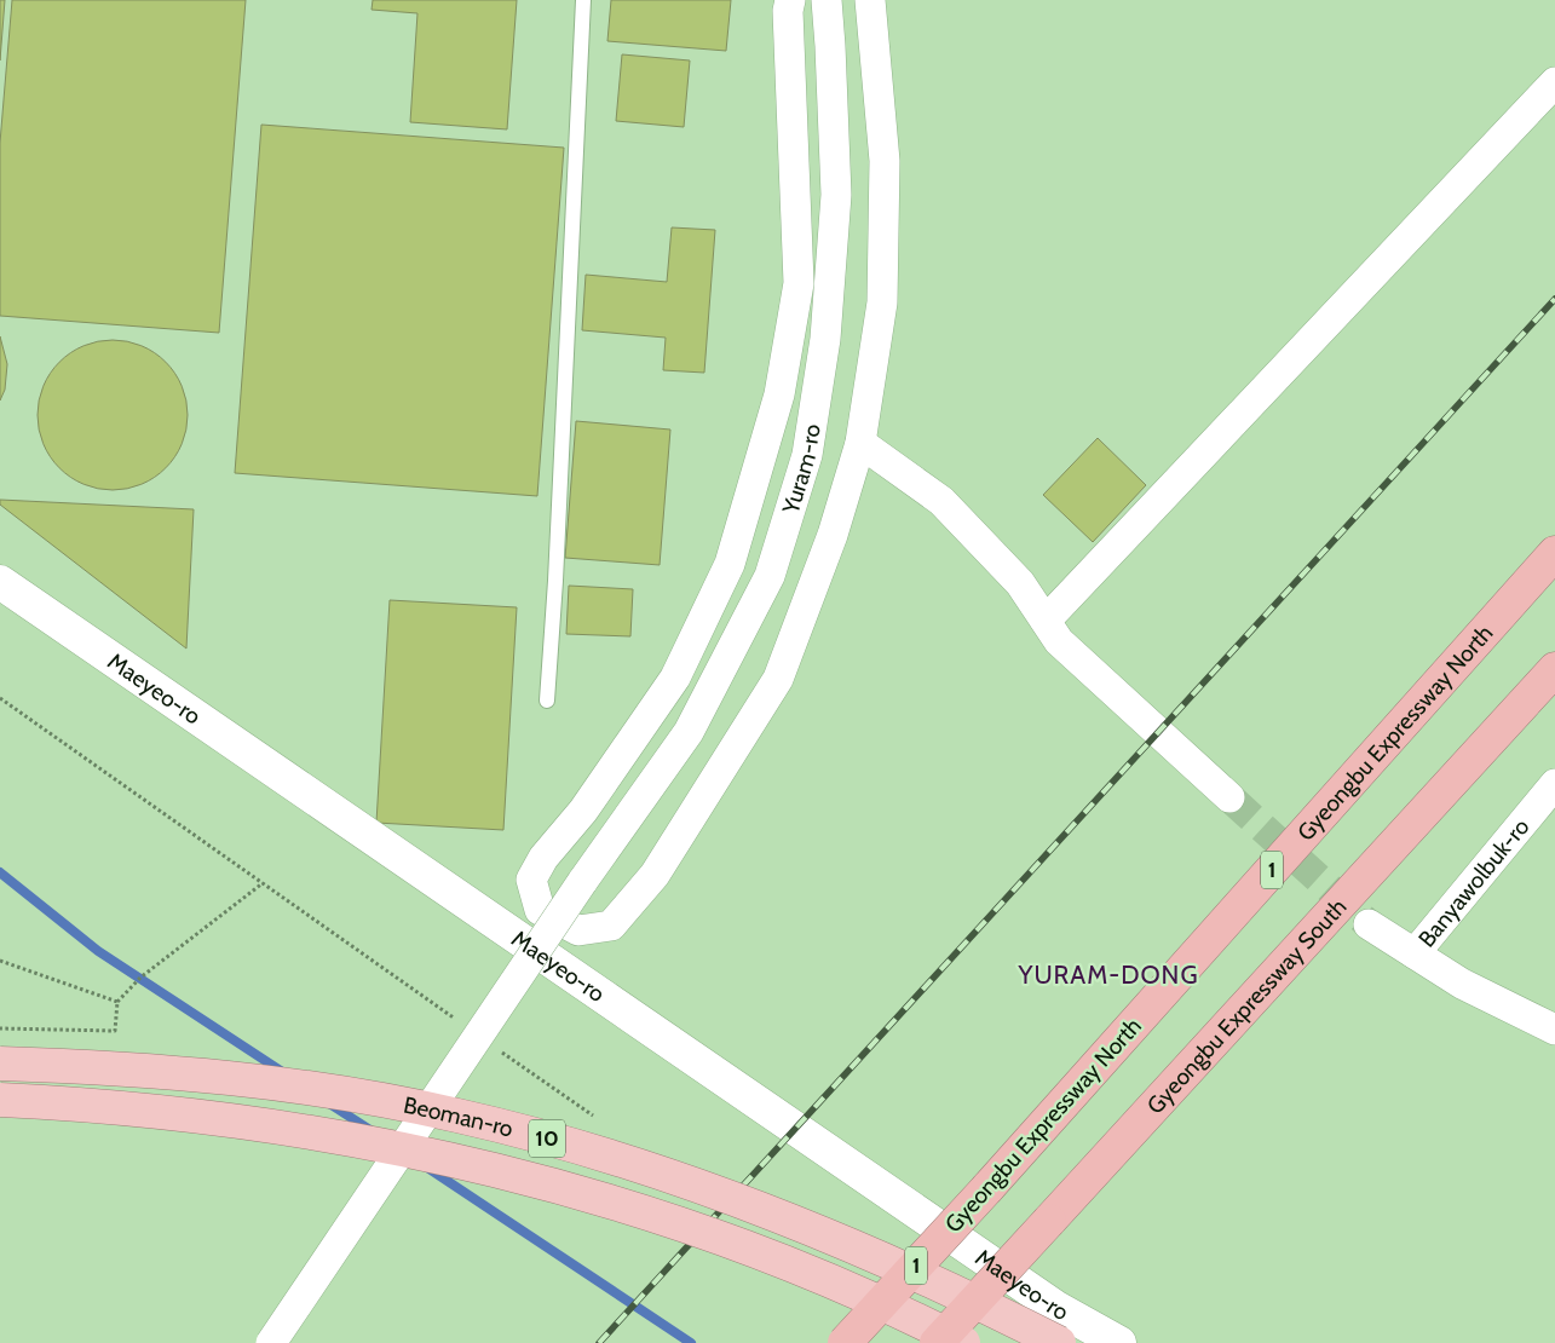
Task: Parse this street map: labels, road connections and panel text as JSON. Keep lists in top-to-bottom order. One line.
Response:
{"streets":{"highway":["Gyeongbu Expressway North","1","Gyeongbu Expressway South","Beoman-ro","10"],"street":["Yuram-ro","Maeyeo-ro","Banyawolbuk-ro"]},"districts":["YURAM-DONG"]}
